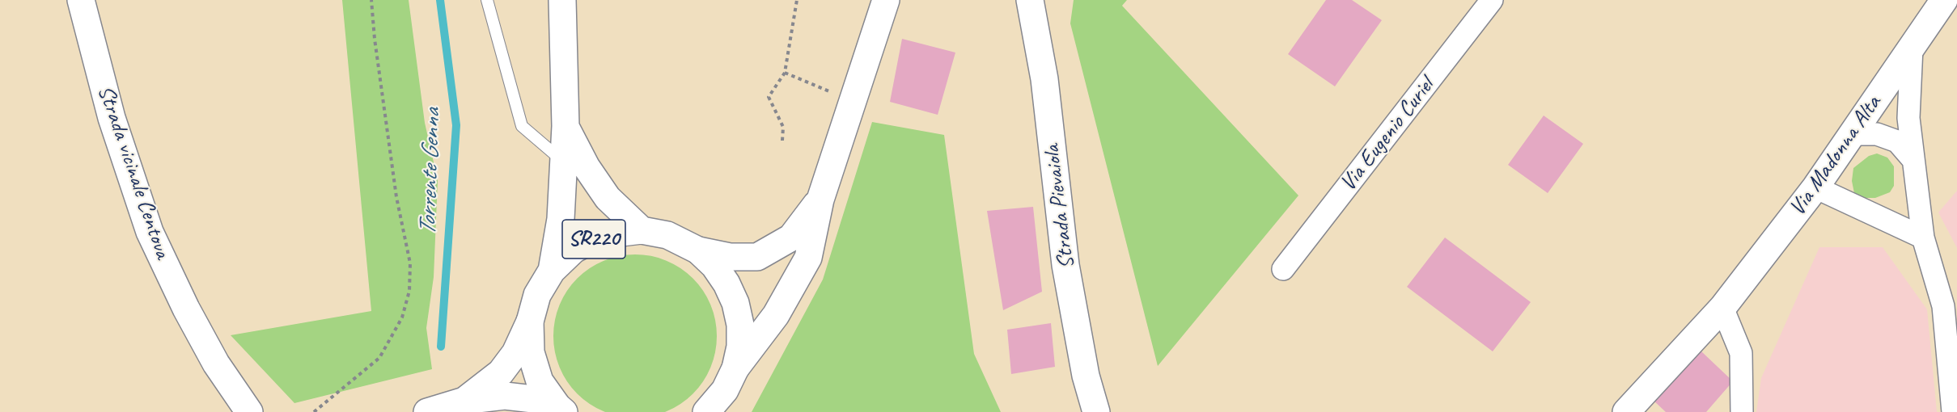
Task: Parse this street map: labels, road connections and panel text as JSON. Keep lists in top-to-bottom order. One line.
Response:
{"streets":{"street":["Via Eugenio Curiel","Via Madonna Alta","Strada vicinale Centova","Strada Pievaiola","SR220"]},"water":["Torrente Genna"]}
